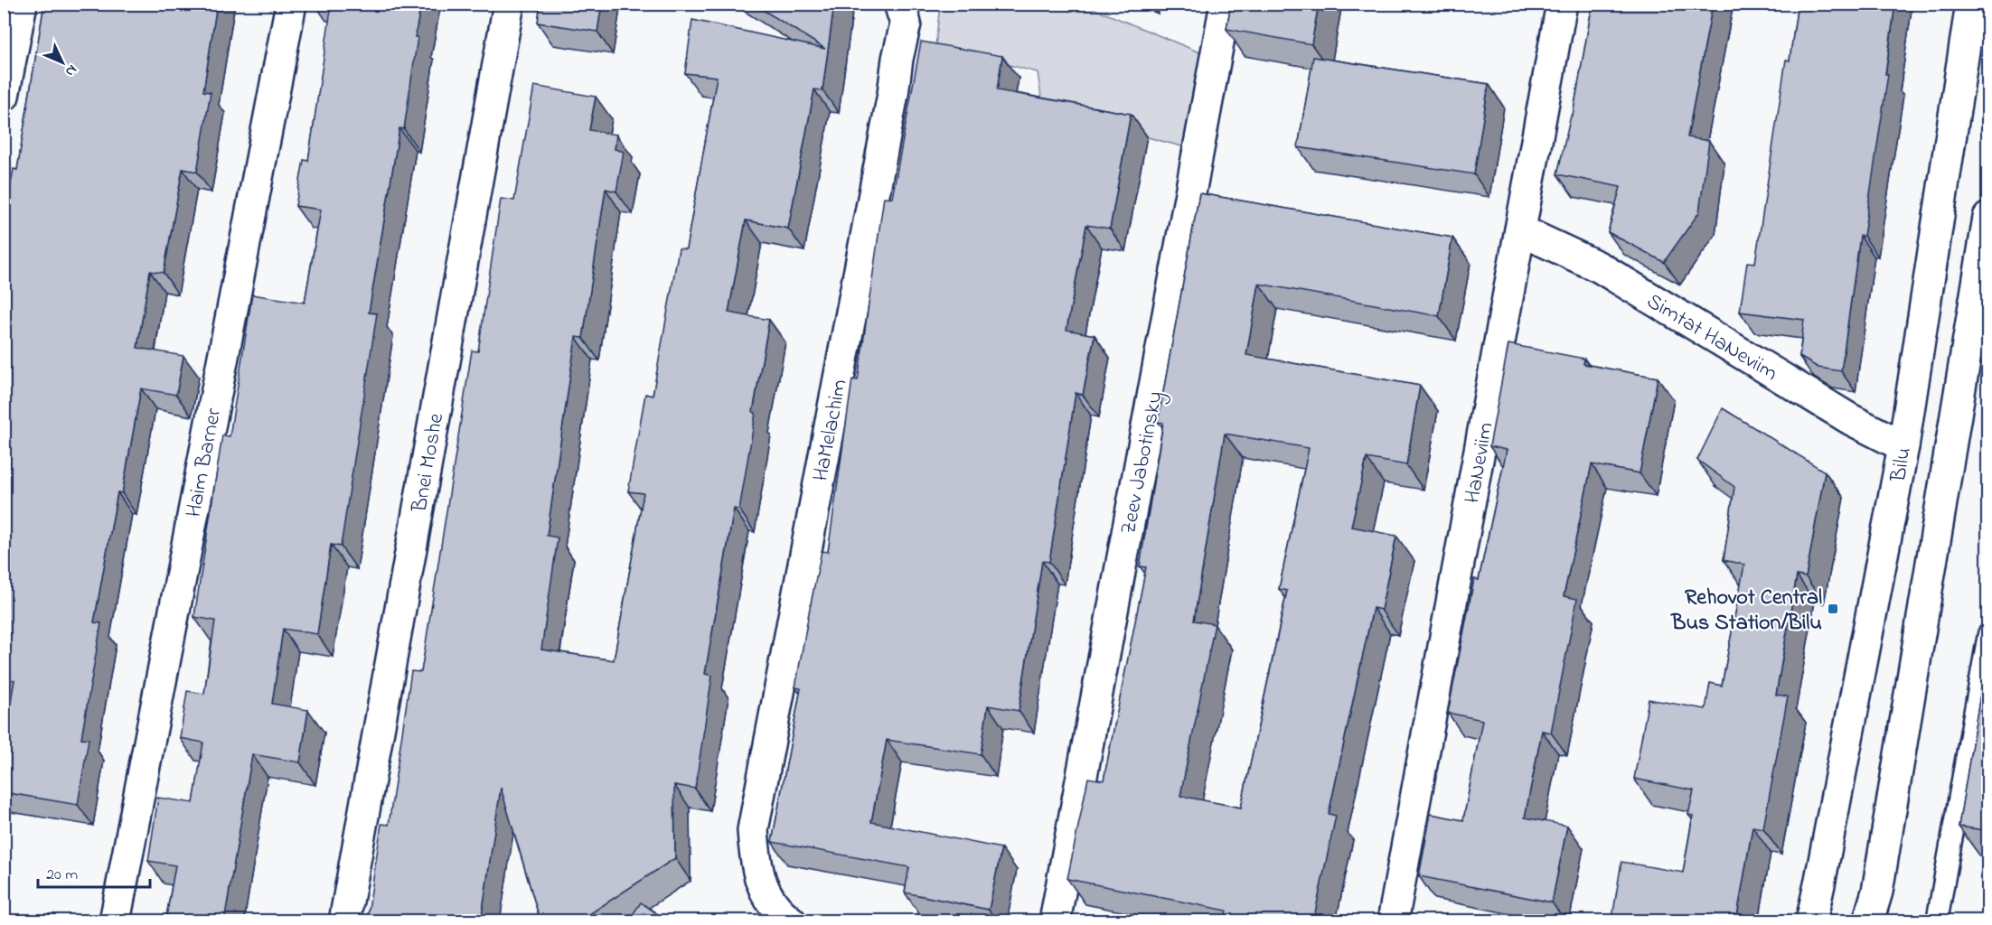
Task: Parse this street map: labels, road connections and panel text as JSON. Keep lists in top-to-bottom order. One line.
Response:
{"streets":{"street":["Simtat HaNeviim","HaMelachim","Haim Barner","Bnei Moshe","Zeev Jabotinsky","HaNeviim","Bilu"]},"crossings":[["Simtat HaNeviim","HaNeviim"],["Simtat HaNeviim","Bilu"]],"places":{"transit":["Rehovot Central Bus Station/Bilu"]},"scale_bar":"20 m","north":"bottom right"}
